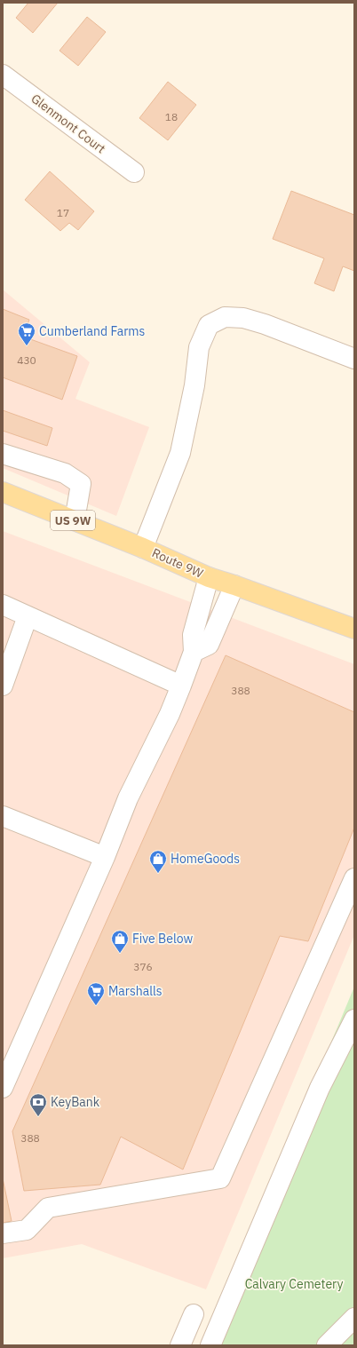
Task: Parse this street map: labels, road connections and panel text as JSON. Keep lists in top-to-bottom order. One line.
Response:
{"streets":{"main road":["US 9W","Route 9W"],"street":["Glenmont Court"]},"parks":["Calvary Cemetery"],"places":{"supermarket":["Cumberland Farms","Marshalls"],"shop":["HomeGoods","Five Below"],"bank":["KeyBank"]},"house_numbers":["18","17","430","388","376","388"]}
